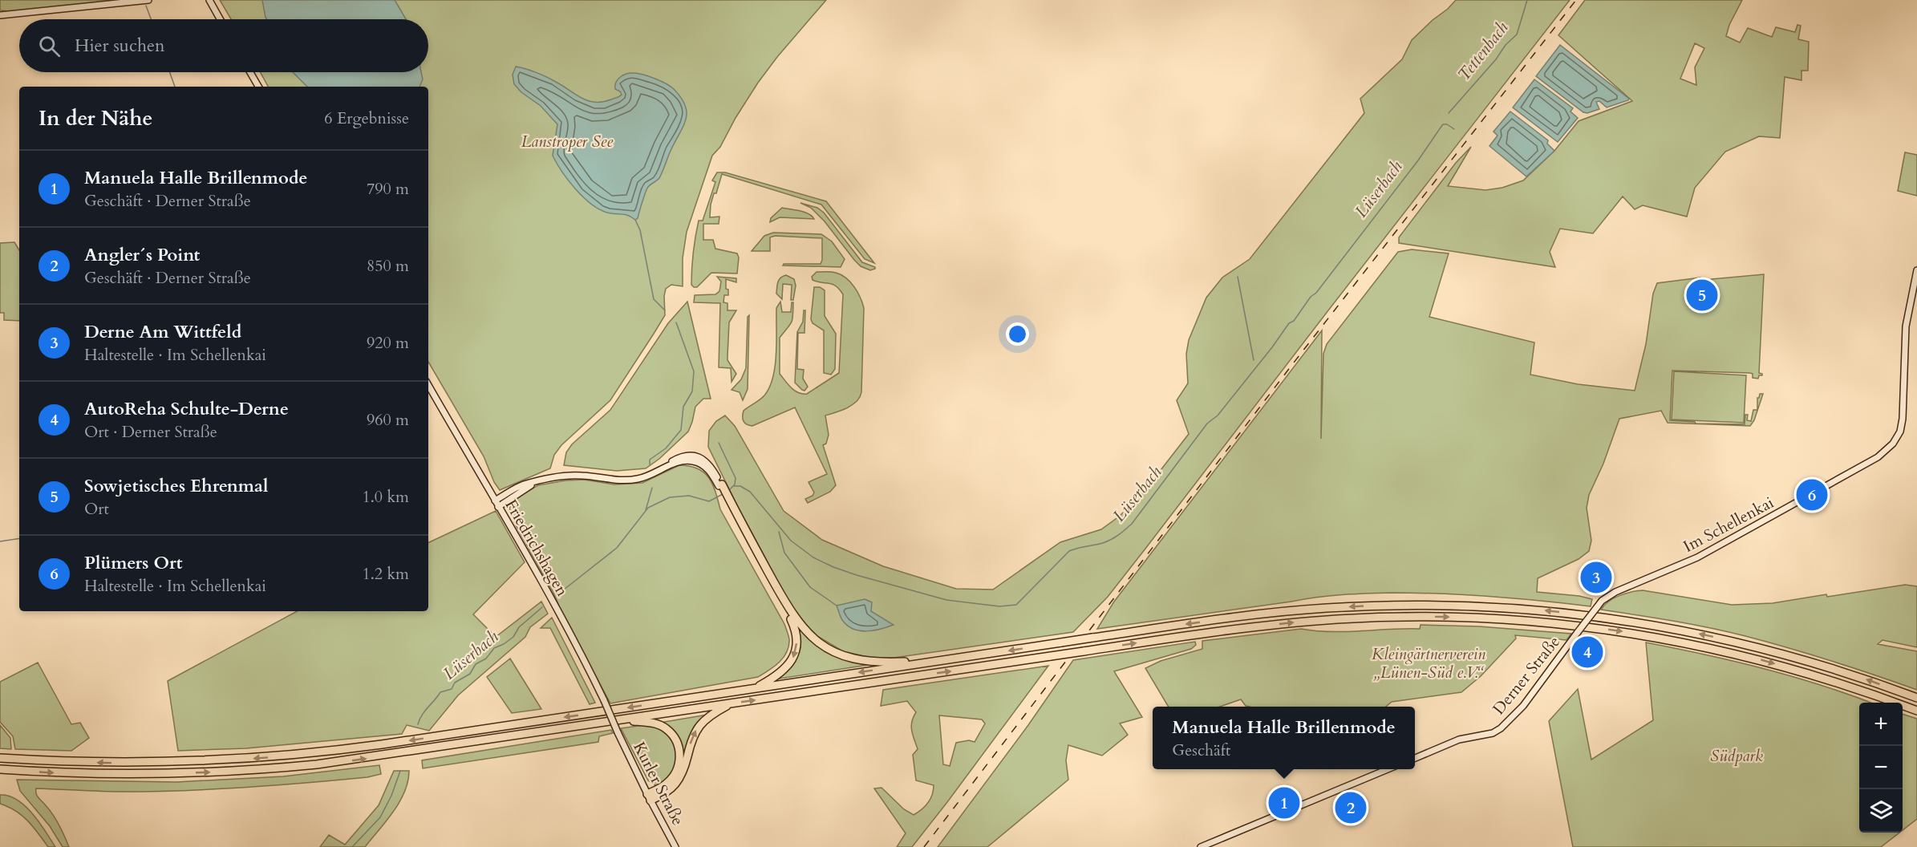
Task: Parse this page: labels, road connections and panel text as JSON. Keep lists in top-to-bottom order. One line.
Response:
{"streets":{"street":["Im Schellenkai","Friedrichshagen","Derner Straße","Kurler Straße"]},"crossings":[["Im Schellenkai","Derner Straße"],["Friedrichshagen","Kurler Straße"]],"water":["Tettenbach","Lüserbach"],"parks":["Lanstroper See","Kleingärtnerverein „Lünen-Süd e.V.“","Südpark"],"page":{"search":"Hier suchen","heading":["In der Nähe","6 Ergebnisse"],"list":[{"mark":"1","name":"Manuela Halle Brillenmode","note":"Geschäft · Derner Straße","value":"790 m"},{"mark":"2","name":"Angler´s Point","note":"Geschäft · Derner Straße","value":"850 m"},{"mark":"3","name":"Derne Am Wittfeld","note":"Haltestelle · Im Schellenkai","value":"920 m"},{"mark":"4","name":"AutoReha Schulte-Derne","note":"Ort · Derner Straße","value":"960 m"},{"mark":"5","name":"Sowjetisches Ehrenmal","note":"Ort","value":"1.0 km"},{"mark":"6","name":"Plümers Ort","note":"Haltestelle · Im Schellenkai","value":"1.2 km"}],"pins":["5","6","3","4","1","2"],"map_buttons":["+","−"],"popup":["Manuela Halle Brillenmode","Geschäft"]}}
